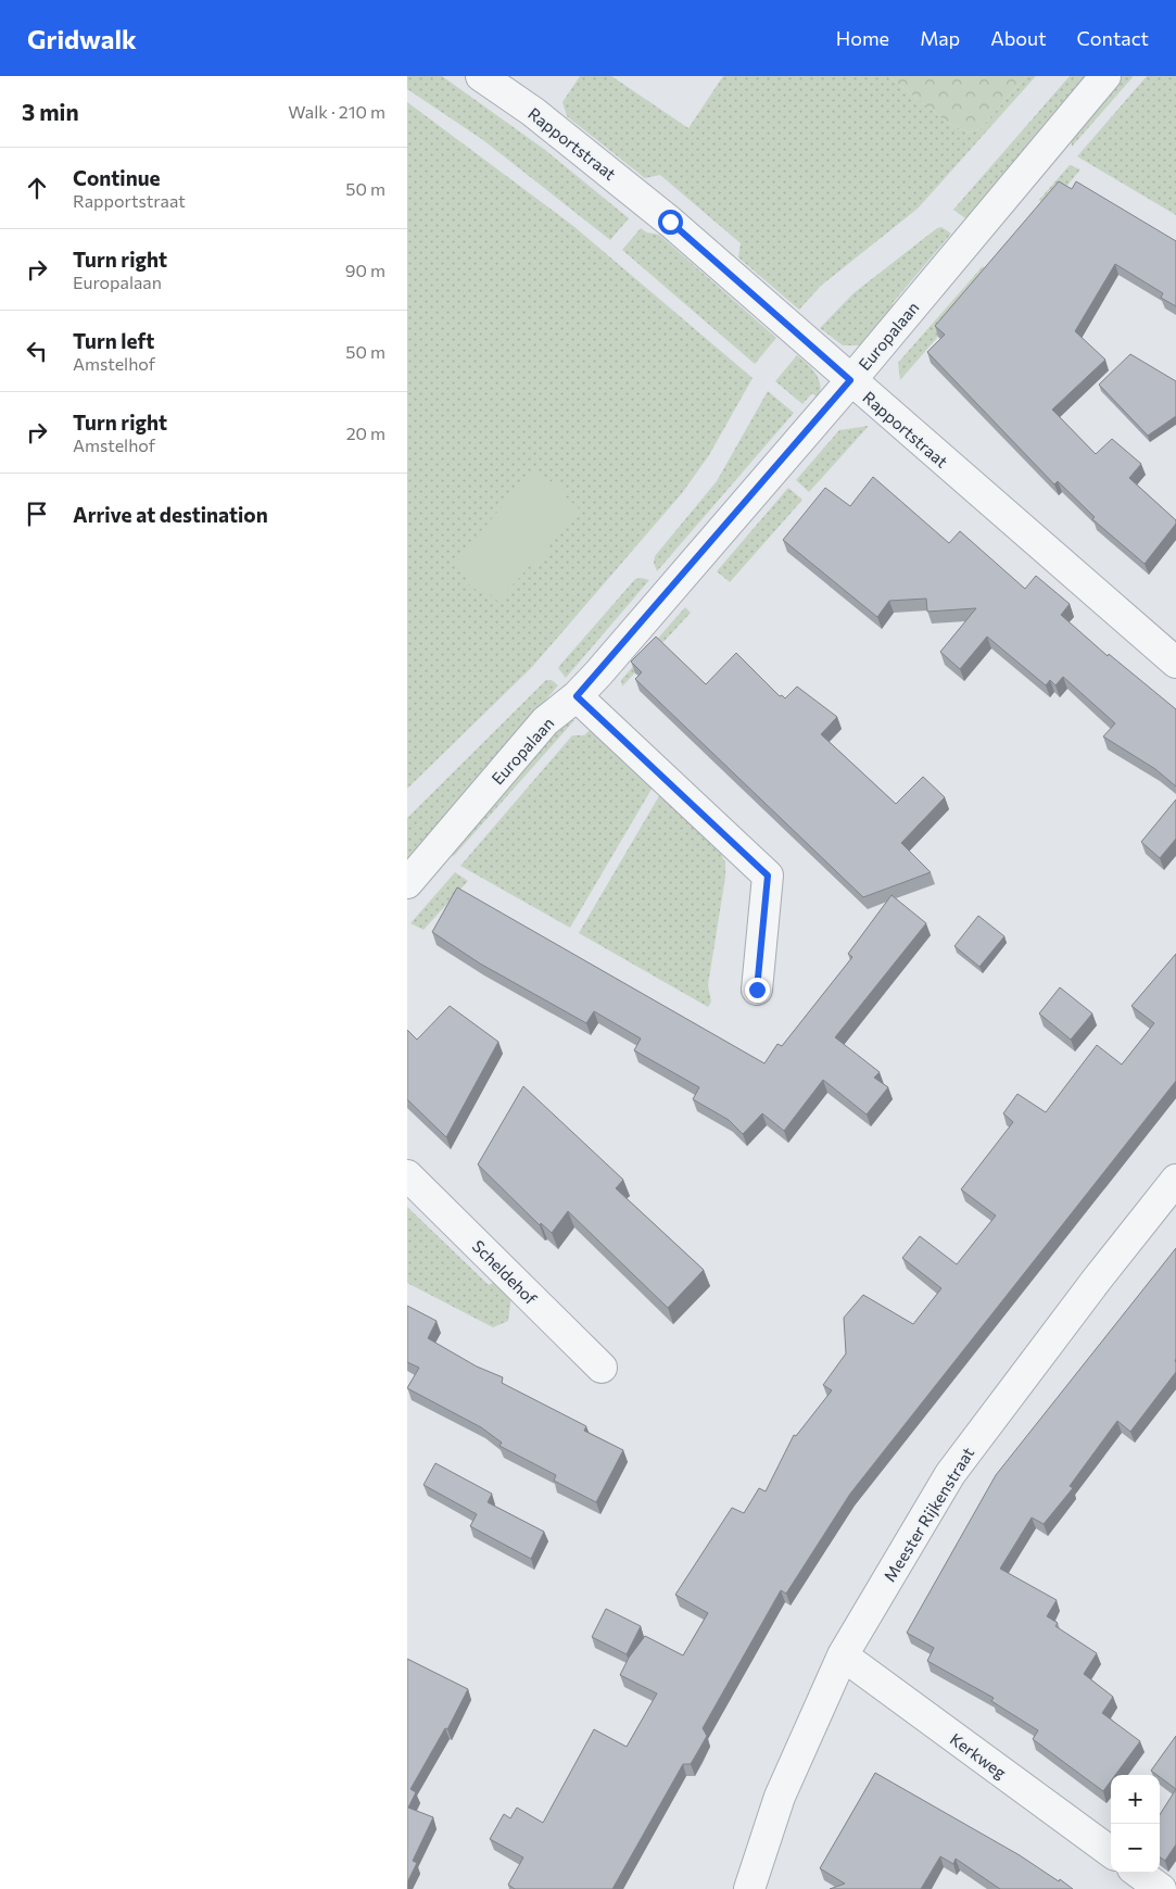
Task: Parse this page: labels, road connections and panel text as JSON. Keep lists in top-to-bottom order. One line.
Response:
{"streets":{"street":["Rapportstraat","Europalaan","Scheldehof","Meester Rijkenstraat","Kerkweg"]},"crossings":[["Rapportstraat","Europalaan"],["Meester Rijkenstraat","Kerkweg"]],"page":{"header":"Gridwalk","nav":["Home","Map","About","Contact"],"heading":["3 min","Walk · 210 m"],"list":[["Continue","Rapportstraat","50 m"],["Turn right","Europalaan","90 m"],["Turn left","Amstelhof","50 m"],["Turn right","Amstelhof","20 m"],"Arrive at destination"],"map_buttons":["+","−"]}}
